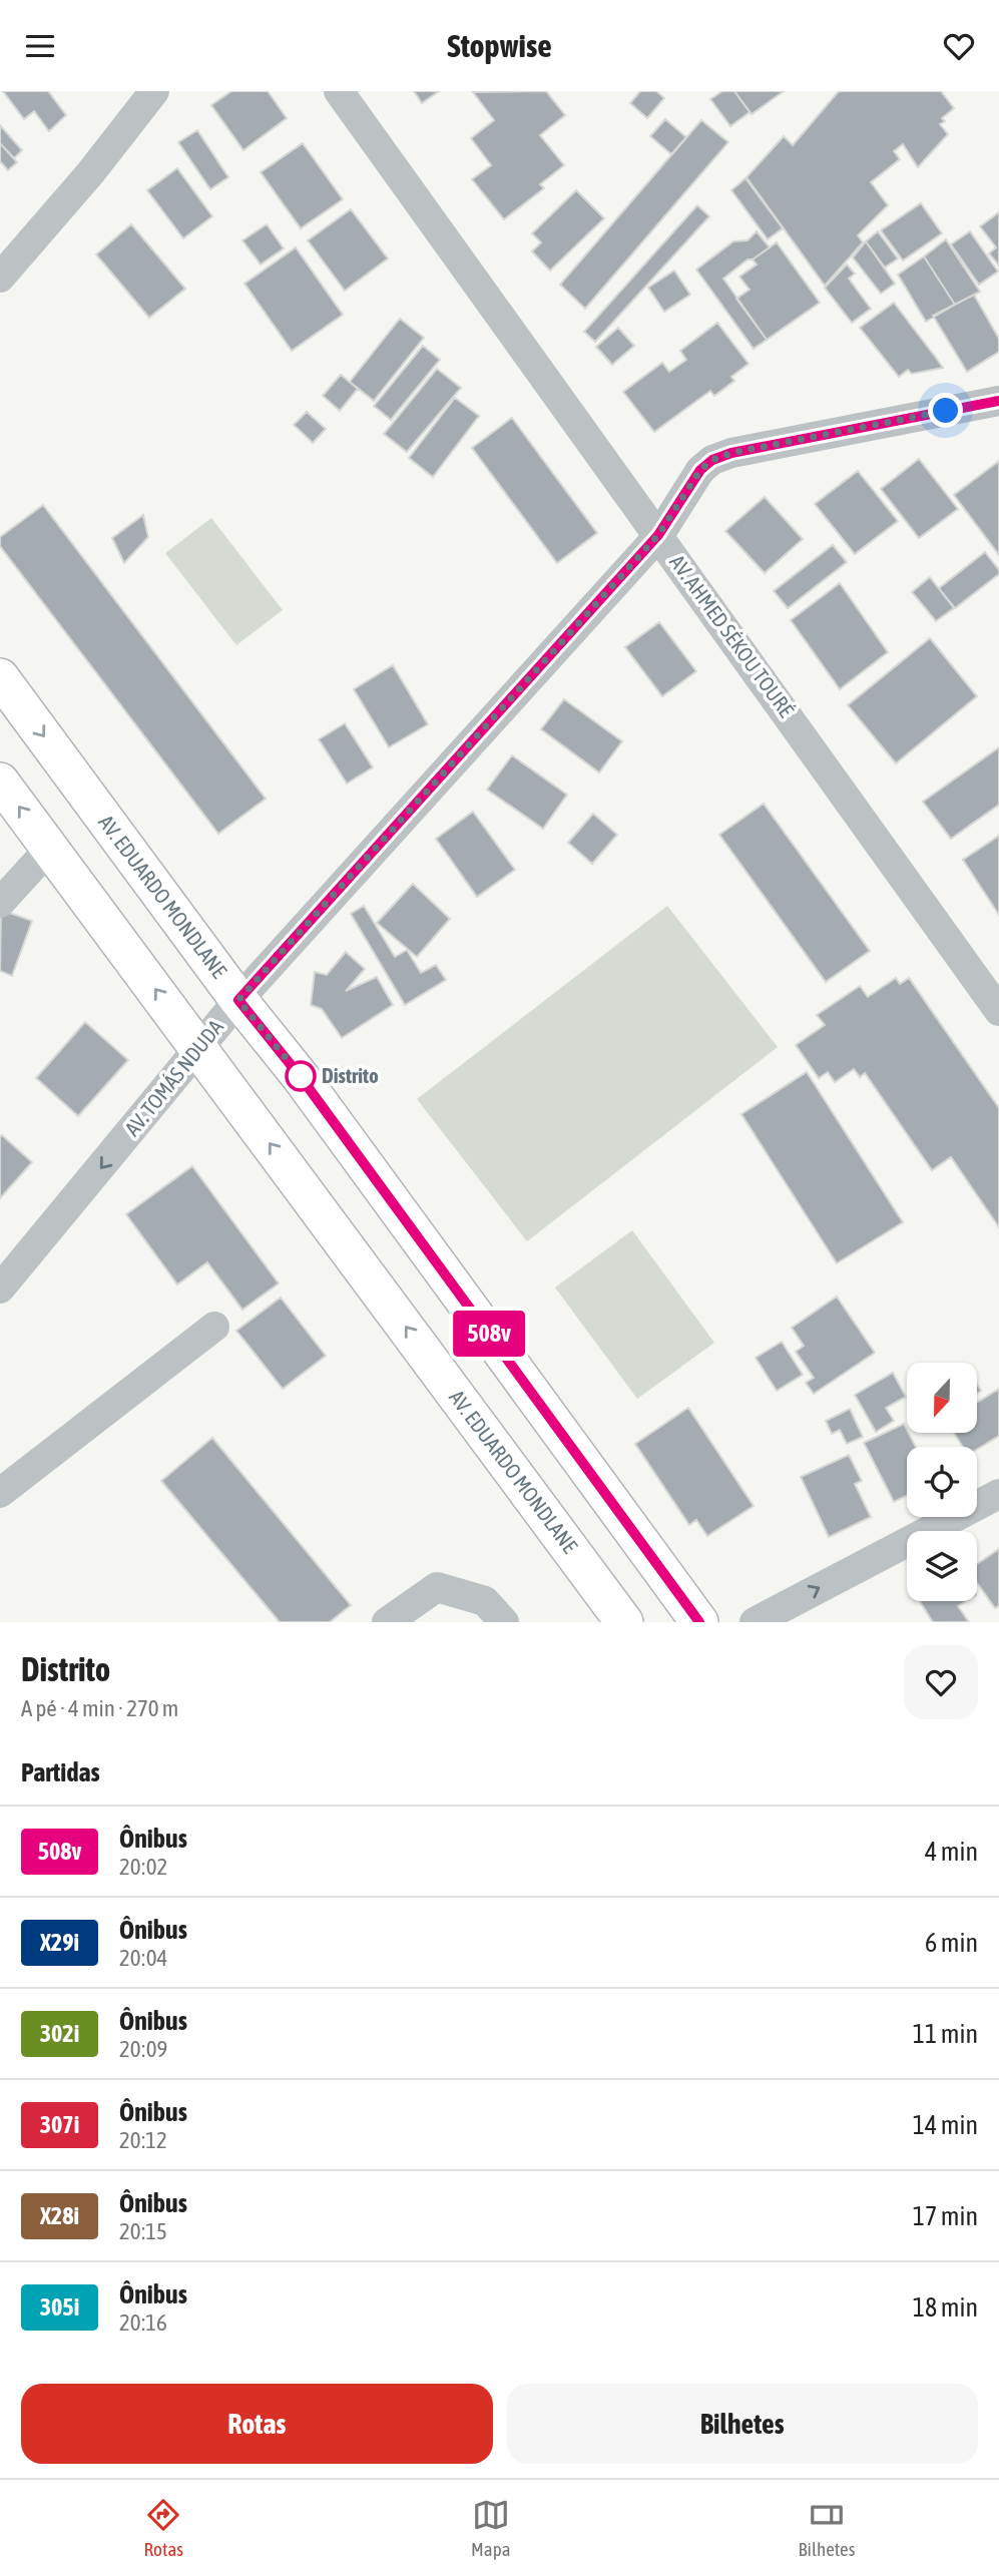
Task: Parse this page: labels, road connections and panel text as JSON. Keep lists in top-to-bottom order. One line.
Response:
{"streets":{"main road":["AV. EDUARDO MONDLANE"],"street":["AV. AHMED SÉKOU TOURÉ","AV. TOMÁS NDUDA"]},"crossings":[["AV. AHMED SÉKOU TOURÉ","AV. TOMÁS NDUDA"],["AV. EDUARDO MONDLANE","AV. TOMÁS NDUDA"]],"places":["Distrito"],"lines":["bus line 508v"],"north":"bottom","page":{"header":"Stopwise","on_map":"508v","heading":[["Distrito","A pé · 4 min · 270 m"],"Partidas"],"list":[{"mark":"508v","name":"Ônibus","note":"20:02","value":"4 min"},{"mark":"X29i","name":"Ônibus","note":"20:04","value":"6 min"},{"mark":"302i","name":"Ônibus","note":"20:09","value":"11 min"},{"mark":"307i","name":"Ônibus","note":"20:12","value":"14 min"},{"mark":"X28i","name":"Ônibus","note":"20:15","value":"17 min"},{"mark":"305i","name":"Ônibus","note":"20:16","value":"18 min"}],"buttons":["Rotas","Bilhetes"],"tabs":["Rotas","Mapa","Bilhetes"]}}
